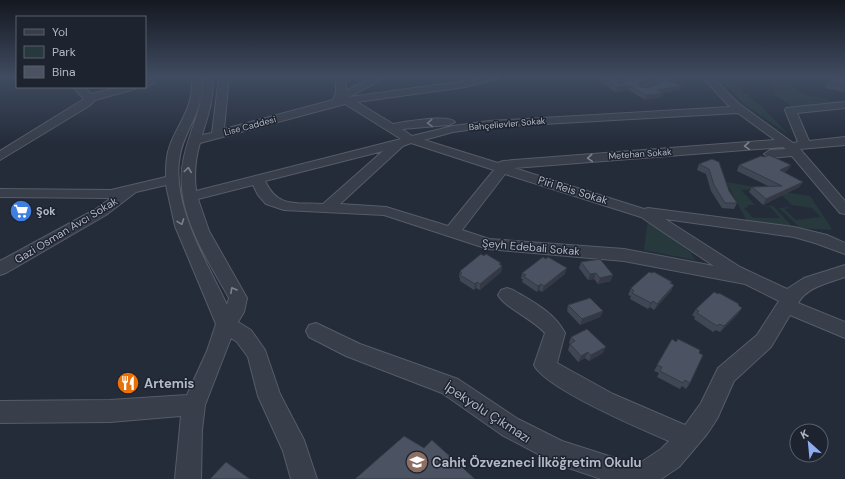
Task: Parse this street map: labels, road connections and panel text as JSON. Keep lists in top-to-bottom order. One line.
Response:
{"streets":{"street":["Bahçelievler Sokak","Lise Caddesi","Metehan Sokak","Piri Reis Sokak","Gazi Osman Avcı Sokak","Şeyh Edebali Sokak","İpekyolu Çıkmazı"]},"crossings":[["Bahçelievler Sokak","Piri Reis Sokak"],["Metehan Sokak","Piri Reis Sokak"],["Piri Reis Sokak","Şeyh Edebali Sokak"]],"places":{"supermarket":["Şok"],"restaurant":["Artemis"],"school or university":["Cahit Özvezneci İlköğretim Okulu"]},"legend":["Yol","Park","Bina"],"north":"top left"}
